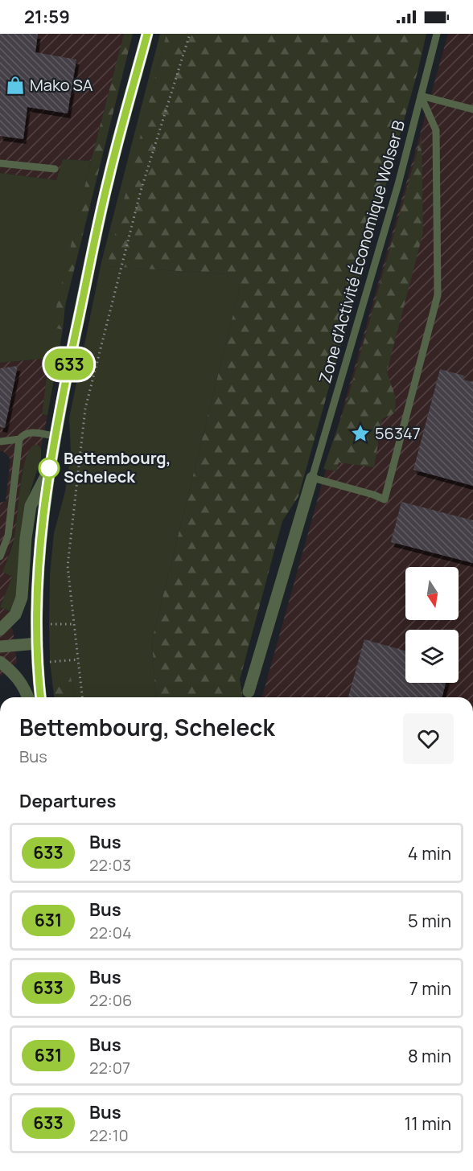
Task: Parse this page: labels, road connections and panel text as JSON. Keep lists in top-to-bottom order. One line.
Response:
{"streets":{"lane":["Zone d'Activité Économique Wolser B"]},"places":{"shop":["Mako SA"],"place":["56347"],"other":["Bettembourg, Scheleck"]},"lines":["bus line 633"],"north":"bottom","page":{"status":"21:59","on_map":"633","heading":[["Bettembourg, Scheleck","Bus"],"Departures"],"list":[{"mark":"633","name":"Bus","note":"22:03","value":"4 min"},{"mark":"631","name":"Bus","note":"22:04","value":"5 min"},{"mark":"633","name":"Bus","note":"22:06","value":"7 min"},{"mark":"631","name":"Bus","note":"22:07","value":"8 min"},{"mark":"633","name":"Bus","note":"22:10","value":"11 min"}]}}
